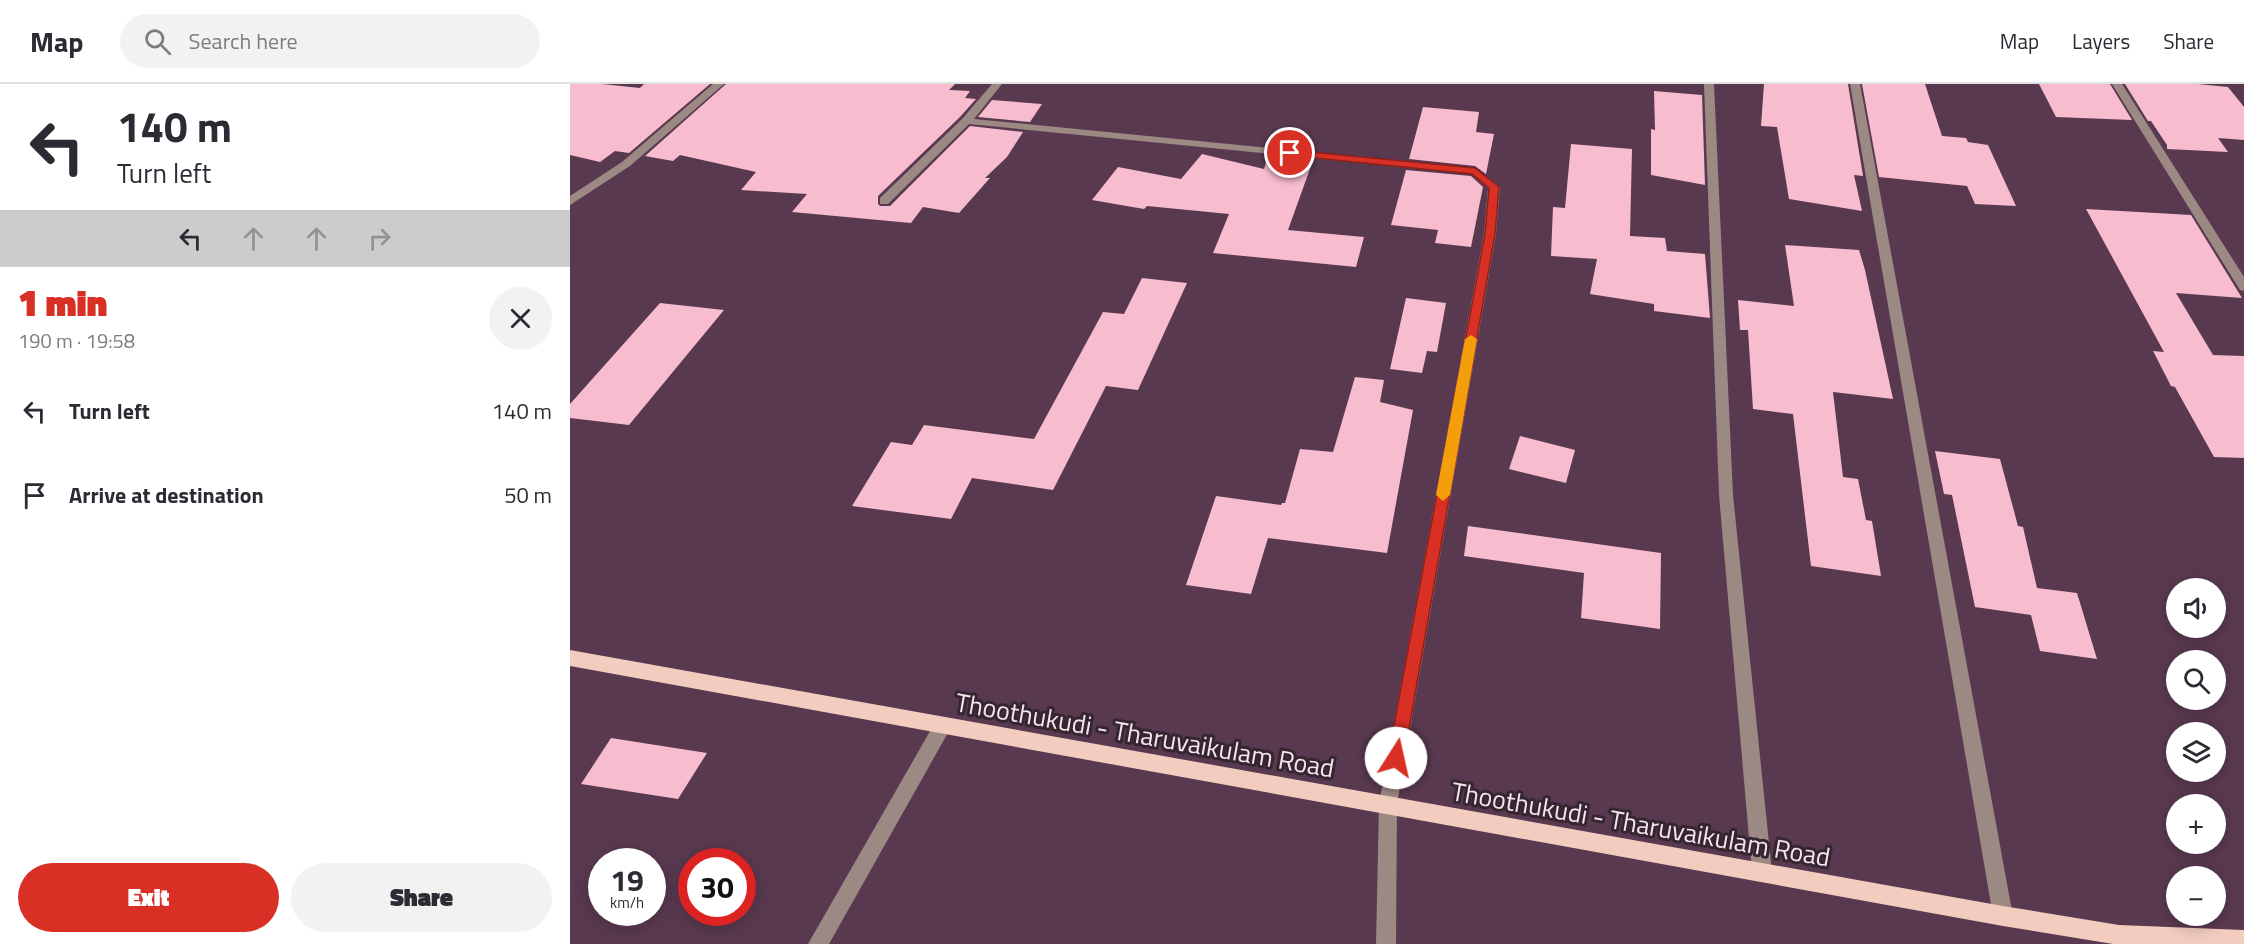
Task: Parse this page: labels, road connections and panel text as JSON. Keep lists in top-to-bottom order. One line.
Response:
{"streets":{"main road":["Thoothukudi - Tharuvaikulam Road"]},"page":{"header":"Map","search":"Search here","nav":["Map","Layers","Share"],"turn":["140 m","Turn left"],"heading":["1 min","190 m · 19:58"],"list":[{"name":"Turn left","value":"140 m"},{"name":"Arrive at destination","value":"50 m"}],"map_buttons":["+","−"],"speed":"19 km/h","limit":"30","buttons":["Exit","Share"]}}
